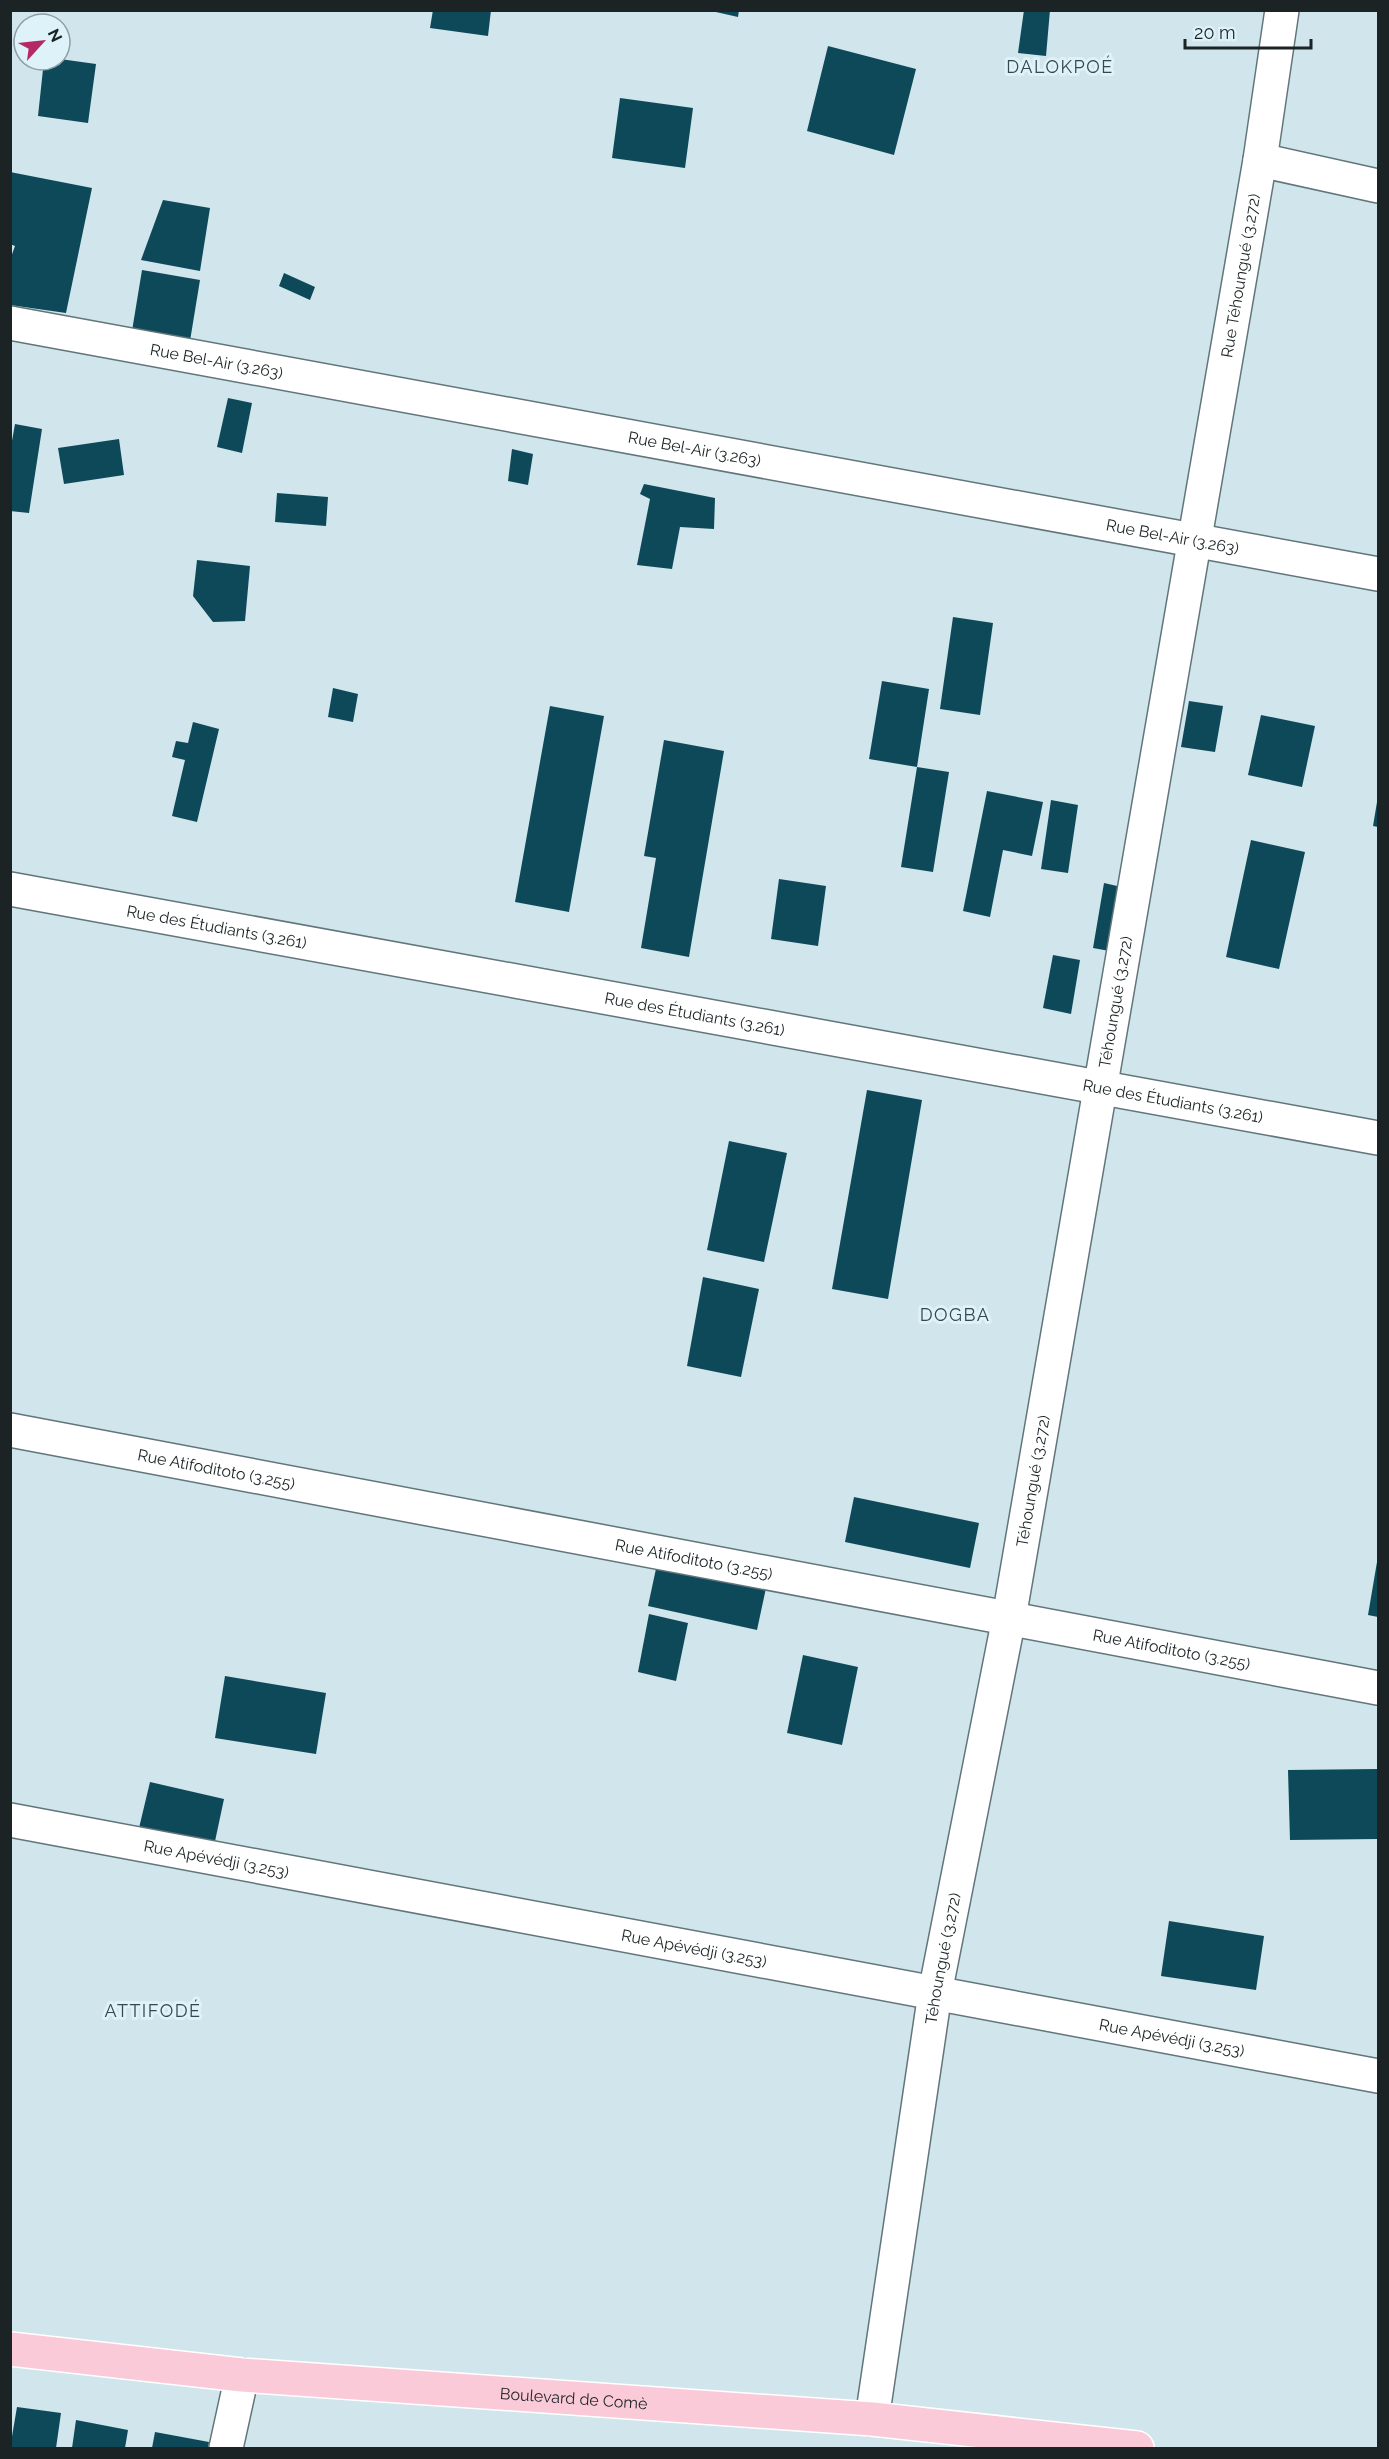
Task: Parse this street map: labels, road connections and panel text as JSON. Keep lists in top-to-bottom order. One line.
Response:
{"streets":{"main road":["Boulevard de Comè"],"street":["Rue Téhoungué (3.272)","Rue Bel-Air (3.263)","Rue des Étudiants (3.261)","Téhoungué (3.272)","Rue Atifoditoto (3.255)","Rue Apévédji (3.253)"]},"crossings":[["Rue Téhoungué (3.272)","Rue Bel-Air (3.263)"],["Rue Téhoungué (3.272)","Téhoungué (3.272)"],["Rue Bel-Air (3.263)","Téhoungué (3.272)"],["Rue des Étudiants (3.261)","Téhoungué (3.272)"],["Téhoungué (3.272)","Rue Atifoditoto (3.255)"],["Téhoungué (3.272)","Rue Apévédji (3.253)"],["Téhoungué (3.272)","Boulevard de Comè"]],"districts":["DALOKPOÉ","DOGBA","ATTIFODÉ"],"scale_bar":"20 m","north":"top right"}
